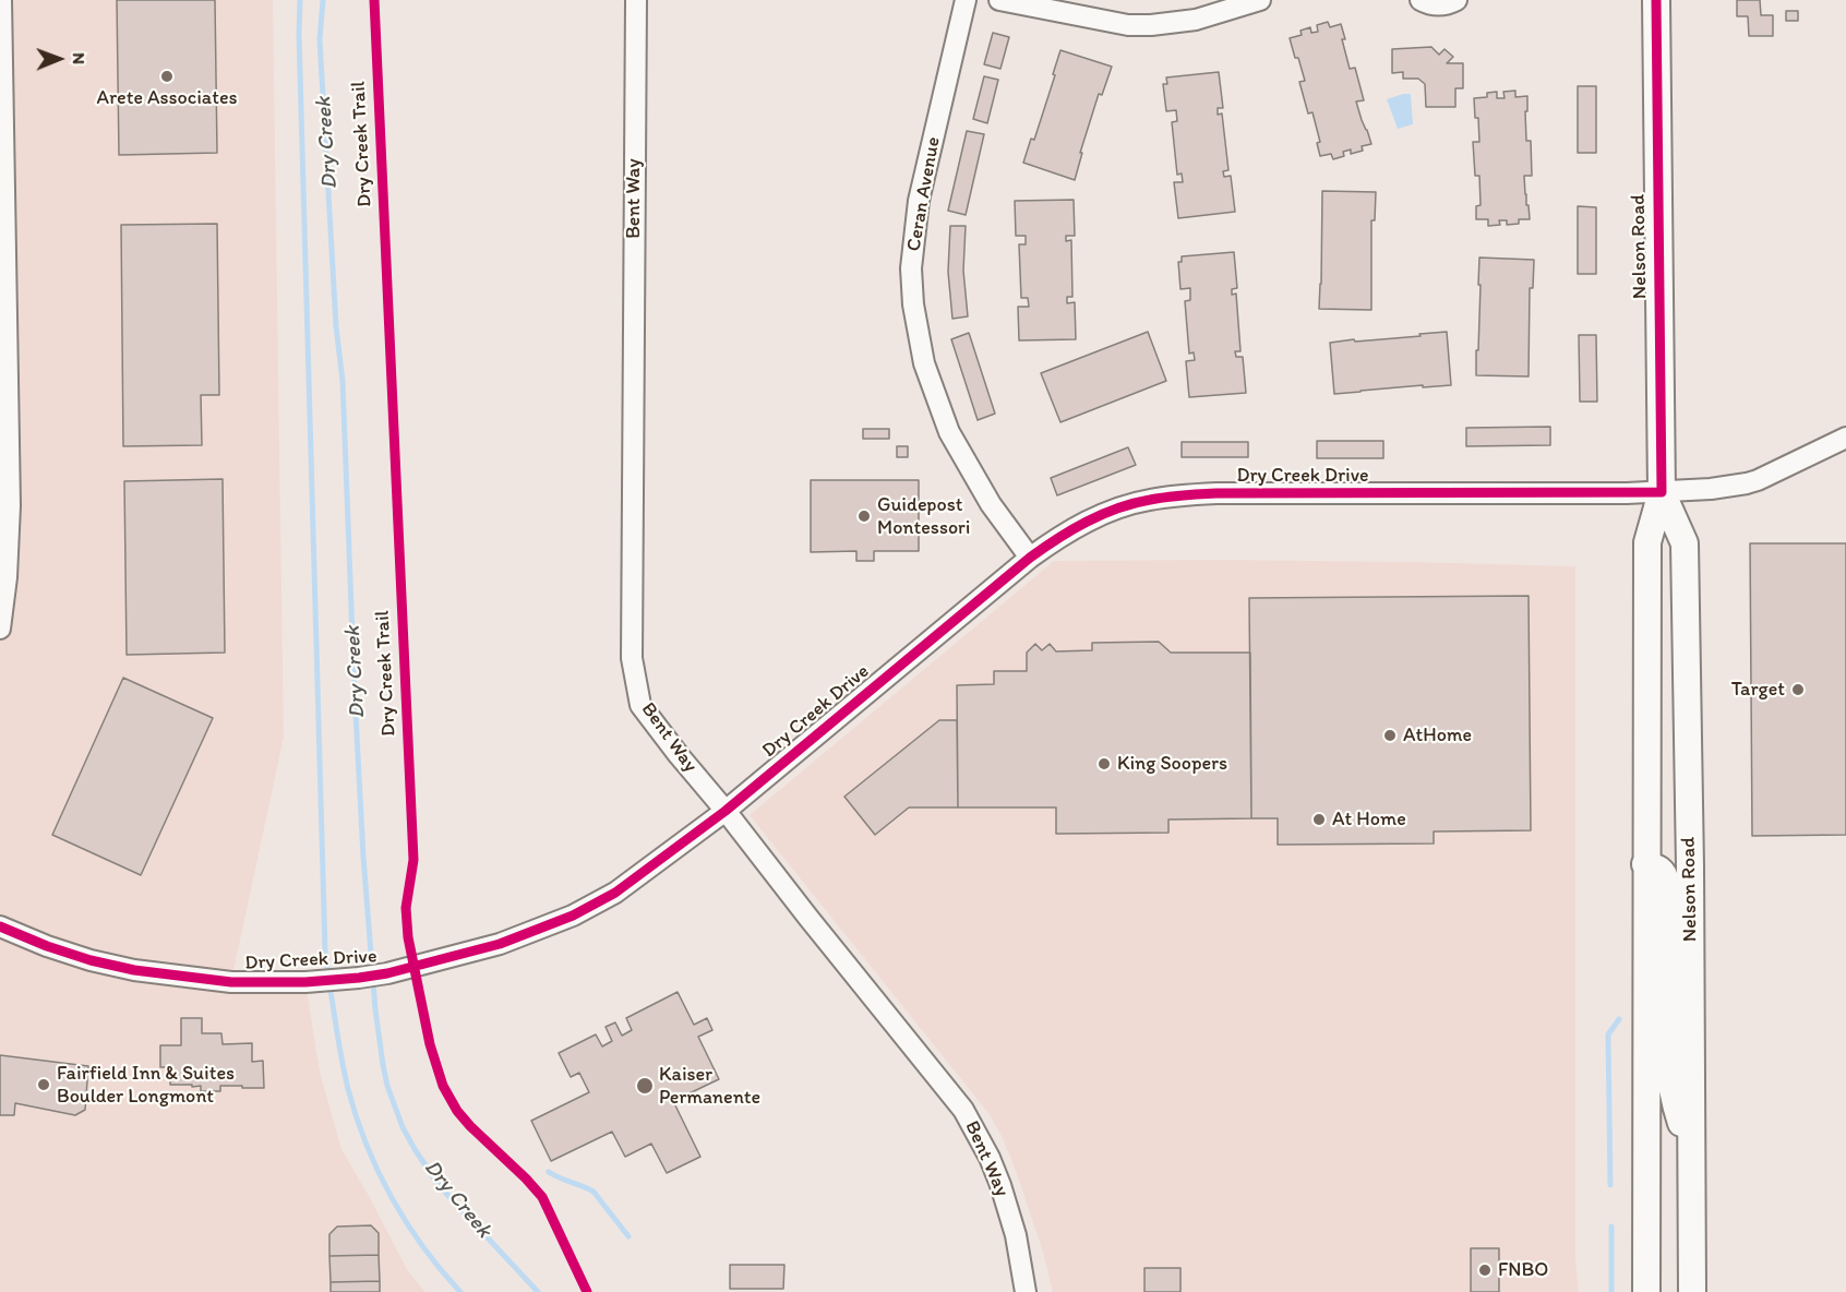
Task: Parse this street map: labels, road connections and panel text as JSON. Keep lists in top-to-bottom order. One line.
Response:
{"streets":{"main road":["Nelson Road"],"street":["Ceran Avenue","Bent Way","Dry Creek Drive"],"cycle path":["Dry Creek Trail"]},"crossings":[["Ceran Avenue","Dry Creek Drive"],["Bent Way","Dry Creek Drive"],["Nelson Road","Dry Creek Drive"]],"water":["Dry Creek"],"places":["Arete Associates","Guidepost Montessori","Target","AtHome","King Soopers","At Home","Fairfield Inn & Suites Boulder Longmont","Kaiser Permanente","FNBO"],"north":"right"}
